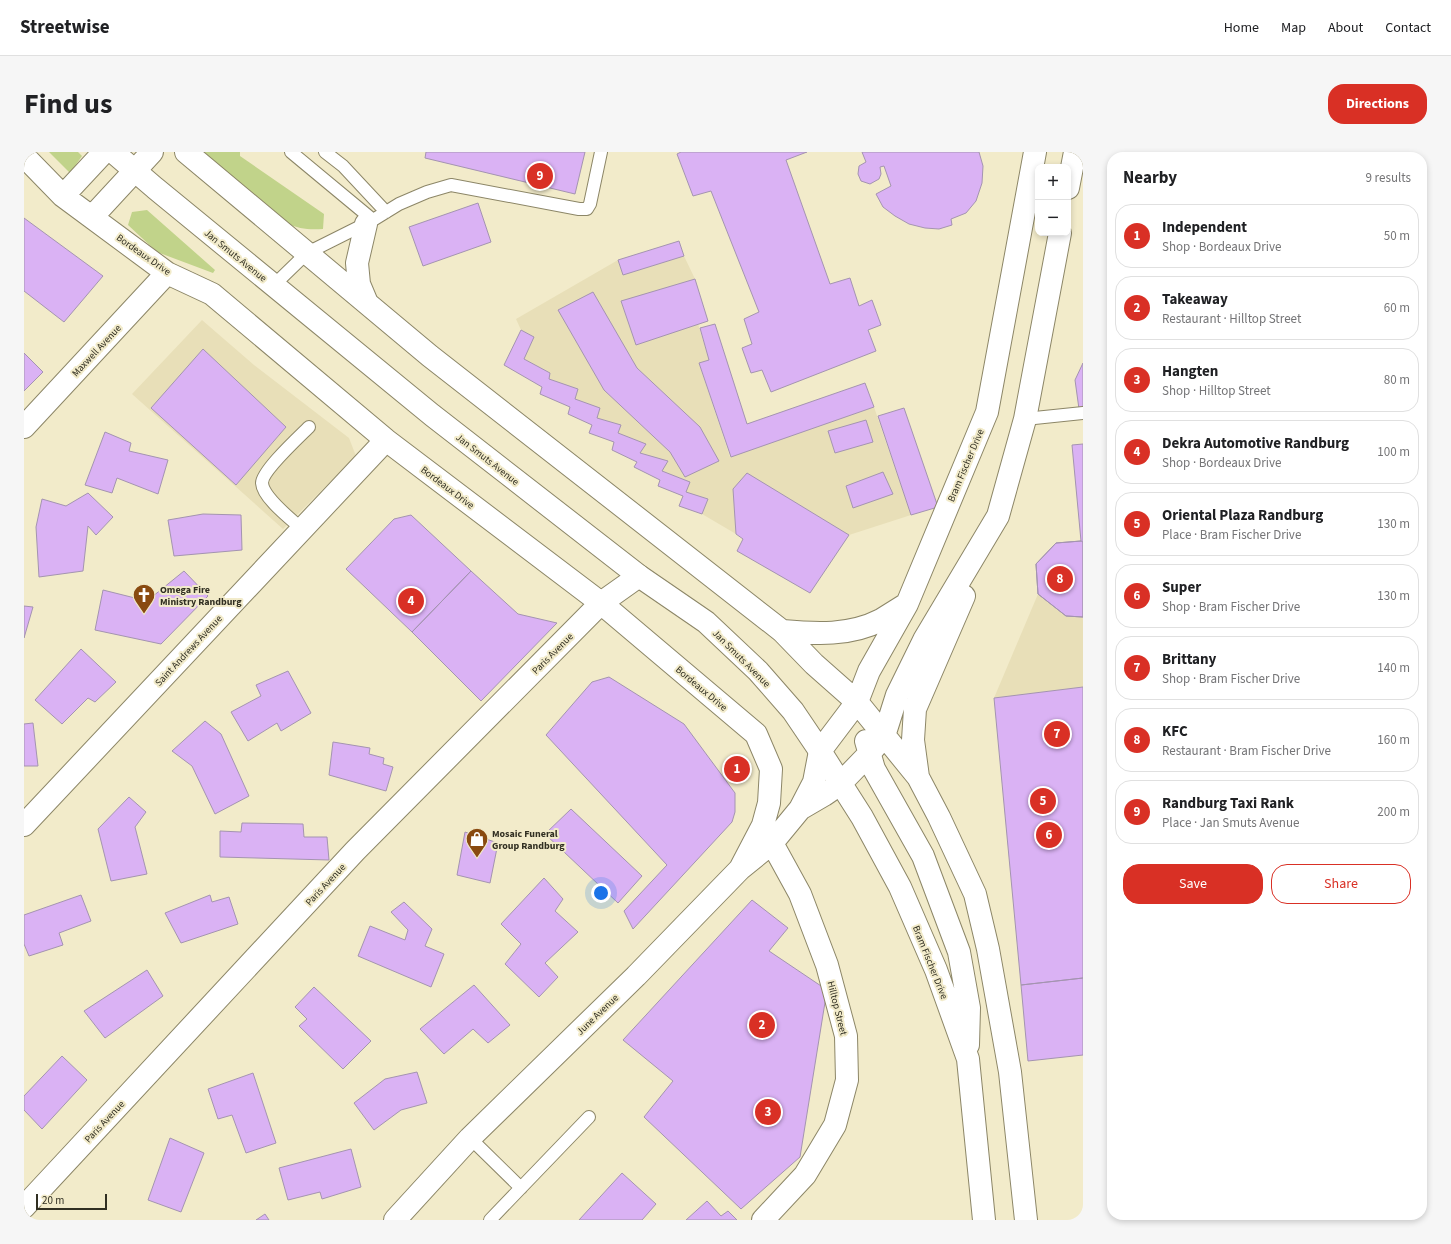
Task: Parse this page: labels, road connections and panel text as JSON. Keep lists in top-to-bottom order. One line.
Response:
{"streets":{"main road":["Bordeaux Drive","Jan Smuts Avenue","Maxwell Avenue","Bram Fischer Drive","Saint Andrews Avenue","Paris Avenue","Hilltop Street","June Avenue"]},"crossings":[["Bordeaux Drive","Maxwell Avenue"],["Bordeaux Drive","Saint Andrews Avenue"],["Bordeaux Drive","Paris Avenue"],["Bordeaux Drive","June Avenue"],["Jan Smuts Avenue","Bram Fischer Drive"],["Jan Smuts Avenue","Paris Avenue"],["Jan Smuts Avenue","June Avenue"],["Bram Fischer Drive","June Avenue"],["Hilltop Street","June Avenue"]],"places":{"church":["Omega Fire Ministry Randburg"],"shop":["Mosaic Funeral Group Randburg"]},"scale_bar":"20 m","page":{"header":"Streetwise","nav":["Home","Map","About","Contact"],"title":"Find us","buttons":["Directions",["Save","Share"]],"heading":["Nearby","9 results"],"pins":["9","8","4","7","1","5","6","2","3"],"map_buttons":["+","−"],"list":[{"mark":"1","name":"Independent","note":"Shop · Bordeaux Drive","value":"50 m"},{"mark":"2","name":"Takeaway","note":"Restaurant · Hilltop Street","value":"60 m"},{"mark":"3","name":"Hangten","note":"Shop · Hilltop Street","value":"80 m"},{"mark":"4","name":"Dekra Automotive Randburg","note":"Shop · Bordeaux Drive","value":"100 m"},{"mark":"5","name":"Oriental Plaza Randburg","note":"Place · Bram Fischer Drive","value":"130 m"},{"mark":"6","name":"Super","note":"Shop · Bram Fischer Drive","value":"130 m"},{"mark":"7","name":"Brittany","note":"Shop · Bram Fischer Drive","value":"140 m"},{"mark":"8","name":"KFC","note":"Restaurant · Bram Fischer Drive","value":"160 m"},{"mark":"9","name":"Randburg Taxi Rank","note":"Place · Jan Smuts Avenue","value":"200 m"}],"scale":"20 m"}}
